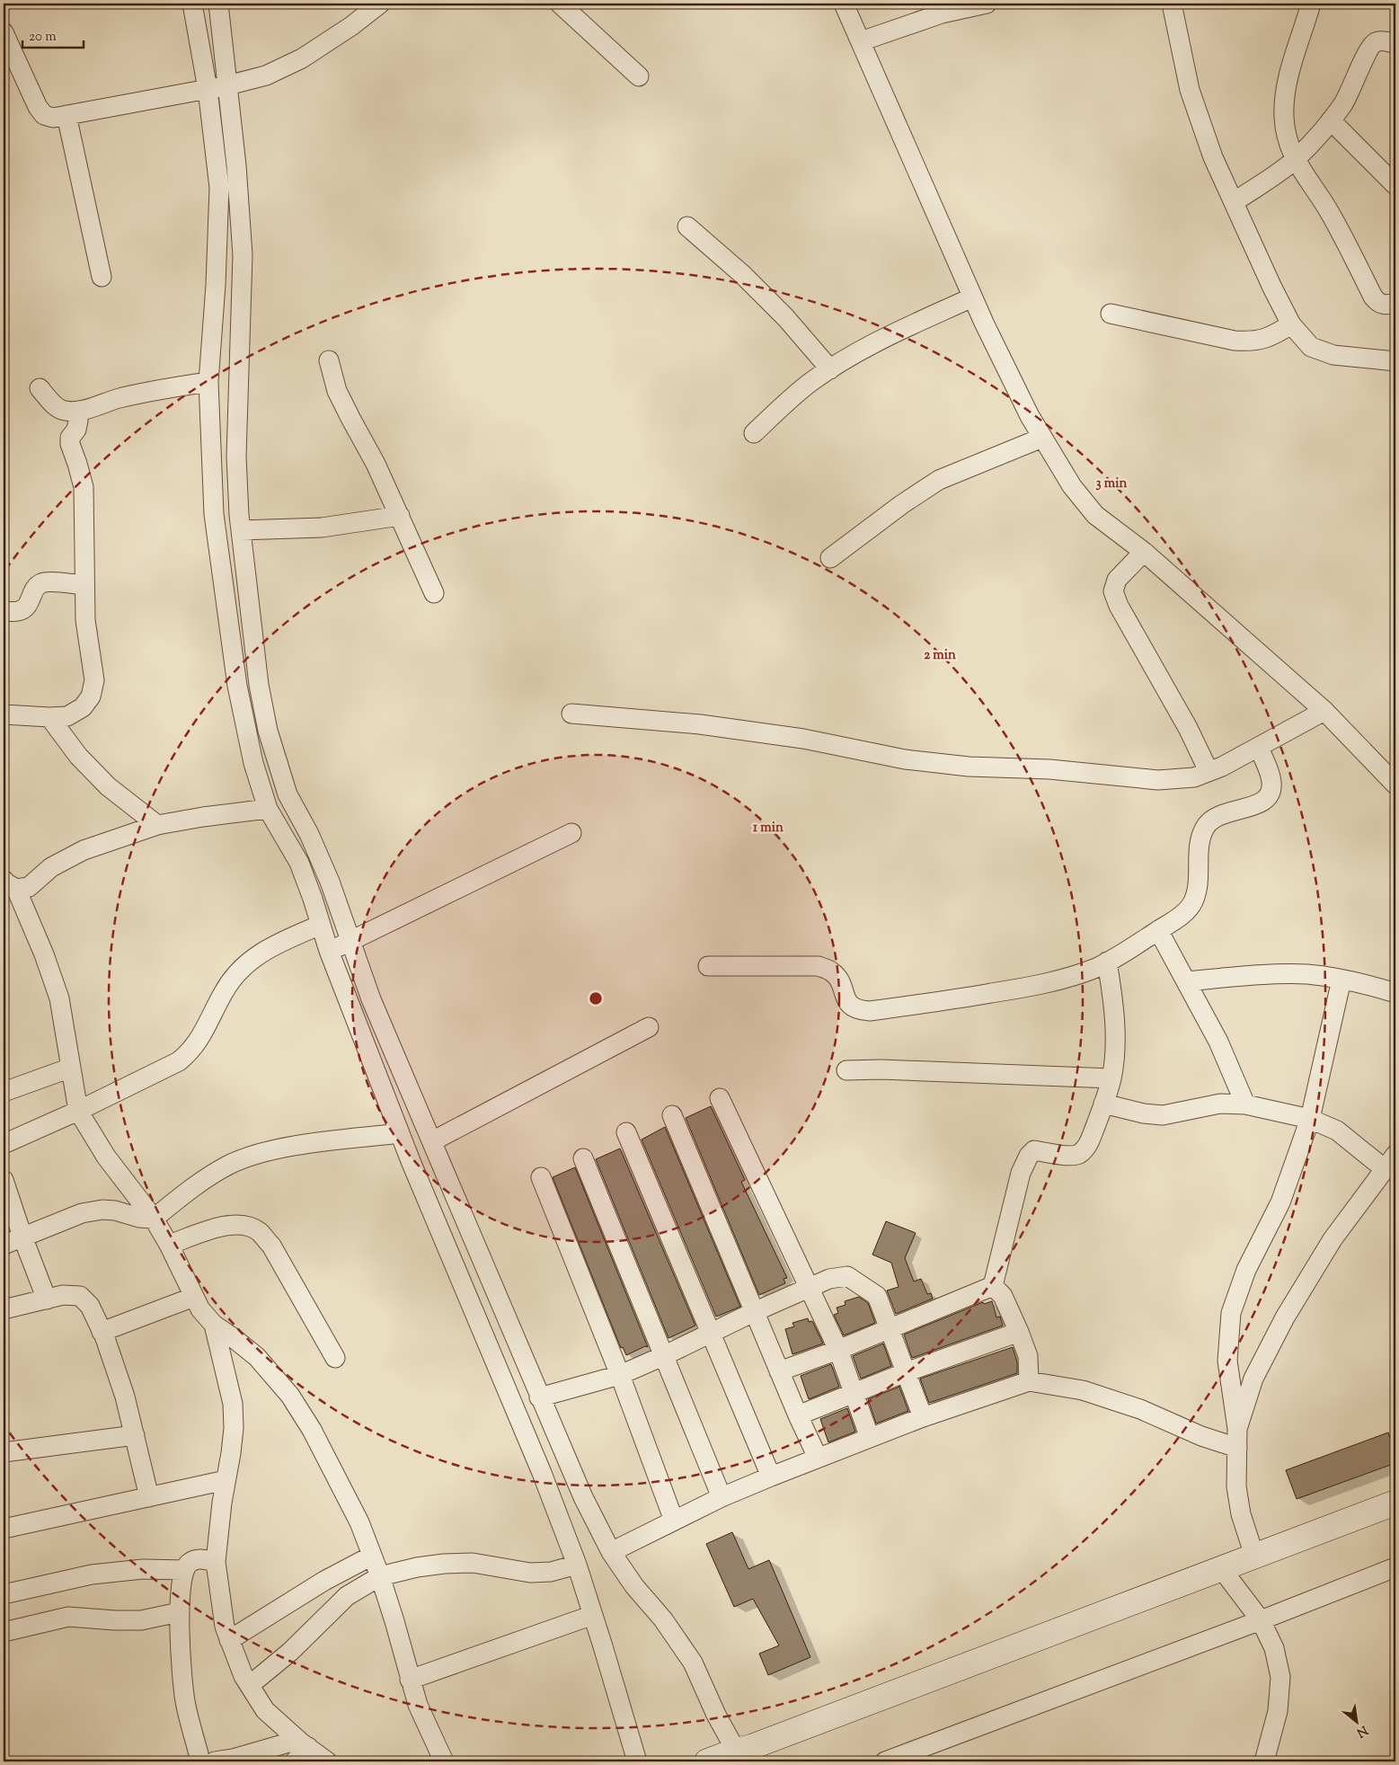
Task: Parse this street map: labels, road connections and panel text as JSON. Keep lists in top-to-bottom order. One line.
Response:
{"scale_bar":"20 m","north":"bottom right","rings":["3 min","2 min","1 min"]}
